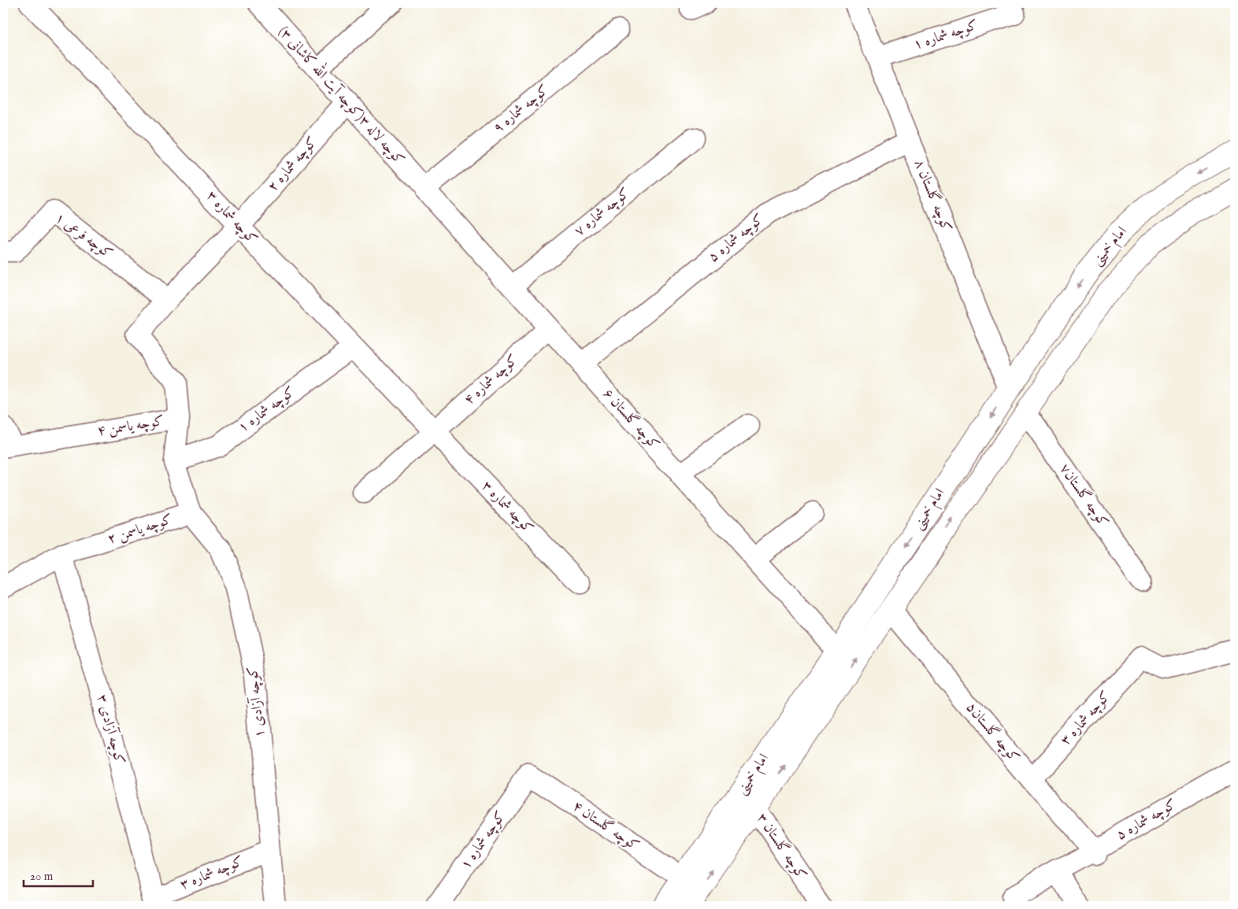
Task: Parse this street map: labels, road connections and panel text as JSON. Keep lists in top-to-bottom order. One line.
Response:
{"streets":{"main road":["امام خمینی"],"street":["کوچه شماره ۱","کوچه لاله ۳(کوچه آیت الله کاشانی ۳)","کوچه شماره ۹","کوچه شماره ۲","کوچه گلستان ۸","کوچه شماره ۷","کوچه شماره ۳","کوچه فرعی ۱","کوچه شماره ۵","کوچه شماره ۴","کوچه گلستان ۶","کوچه یاسمن ۴","کوچه گلستان۷","کوچه یاسمن ۲","کوچه آزادی ۱","کوچه آزادی ۳","کوچه گلستان۵","کوچه گلستان ۴","کوچه گلستان ۳"]},"crossings":[["کوچه شماره ۱","کوچه گلستان ۸"],["کوچه شماره ۱","کوچه شماره ۳"],["کوچه شماره ۱","کوچه یاسمن ۲"],["کوچه شماره ۱","کوچه گلستان ۴"],["کوچه لاله ۳(کوچه آیت الله کاشانی ۳)","کوچه شماره ۹"],["کوچه لاله ۳(کوچه آیت الله کاشانی ۳)","کوچه شماره ۲"],["کوچه لاله ۳(کوچه آیت الله کاشانی ۳)","کوچه گلستان ۶"],["کوچه شماره ۹","کوچه گلستان ۶"],["کوچه شماره ۲","کوچه شماره ۳"],["کوچه شماره ۲","کوچه یاسمن ۴"],["کوچه گلستان ۸","کوچه شماره ۵"],["کوچه گلستان ۸","امام خمینی"],["کوچه شماره ۷","کوچه گلستان ۶"],["کوچه شماره ۳","کوچه شماره ۴"],["کوچه شماره ۳","کوچه یاسمن ۴"],["کوچه شماره ۳","کوچه آزادی ۱"],["کوچه شماره ۳","کوچه آزادی ۳"],["کوچه شماره ۳","کوچه گلستان۵"],["کوچه فرعی ۱","کوچه یاسمن ۴"],["کوچه شماره ۵","کوچه گلستان ۶"],["کوچه شماره ۵","کوچه گلستان۵"],["امام خمینی","کوچه گلستان ۶"],["امام خمینی","کوچه گلستان۷"],["امام خمینی","کوچه گلستان۵"],["امام خمینی","کوچه گلستان ۴"],["امام خمینی","کوچه گلستان ۳"],["کوچه شماره ۴","کوچه گلستان ۶"],["کوچه یاسمن ۴","کوچه یاسمن ۲"],["کوچه یاسمن ۲","کوچه آزادی ۱"],["کوچه یاسمن ۲","کوچه آزادی ۳"]],"scale_bar":"20 m"}
